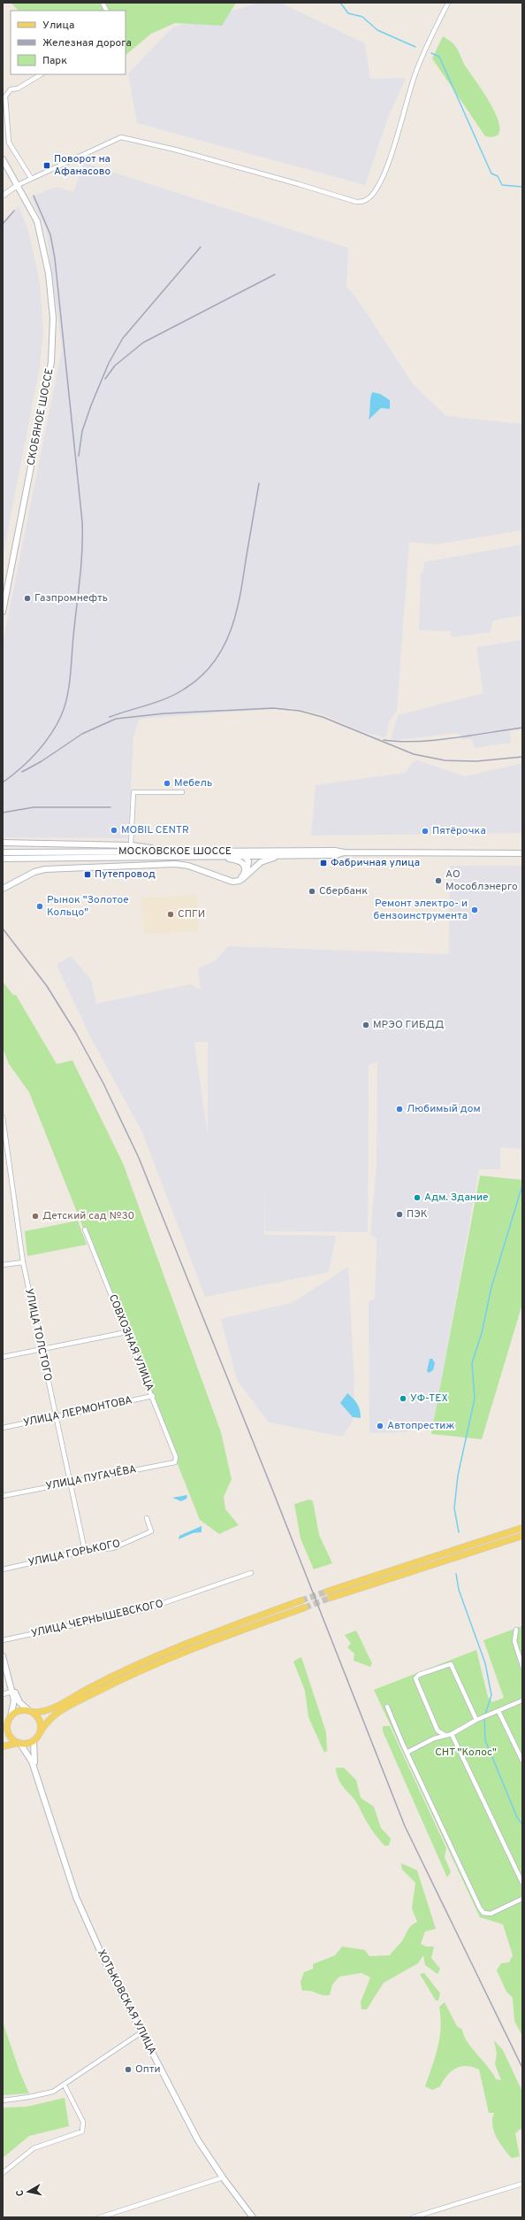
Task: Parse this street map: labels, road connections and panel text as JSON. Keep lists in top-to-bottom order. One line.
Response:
{"streets":{"main road":["СКОБЯНОЕ ШОССЕ","МОСКОВСКОЕ ШОССЕ","ХОТЬКОВСКАЯ УЛИЦА"],"street":["УЛИЦА ТОЛСТОГО","СОВХОЗНАЯ УЛИЦА","УЛИЦА ЛЕРМОНТОВА","УЛИЦА ПУГАЧЁВА","УЛИЦА ГОРЬКОГО","УЛИЦА ЧЕРНЫШЕВСКОГО"]},"crossings":[["УЛИЦА ТОЛСТОГО","УЛИЦА ЛЕРМОНТОВА"],["УЛИЦА ТОЛСТОГО","УЛИЦА ПУГАЧЁВА"],["УЛИЦА ТОЛСТОГО","УЛИЦА ГОРЬКОГО"],["СОВХОЗНАЯ УЛИЦА","УЛИЦА ЛЕРМОНТОВА"],["СОВХОЗНАЯ УЛИЦА","УЛИЦА ПУГАЧЁВА"]],"parks":["СНТ \"Колос\""],"places":{"transit":["Поворот на Афанасово","Фабричная улица","Путепровод"],"other":["Газпромнефть","Мебель","MOBIL CENTR","Пятёрочка","АО Мособлэнерго","Сбербанк","Рынок \"Золотое Кольцо\"","Ремонт электро- и бензоинструмента","СПГИ","МРЭО ГИБДД","Любимый дом","Адм. Здание","ПЭК","Детский сад №30","УФ-ТЕХ","Автопрестиж","Опти"]},"legend":["Улица","Железная дорога","Парк"],"north":"left"}
